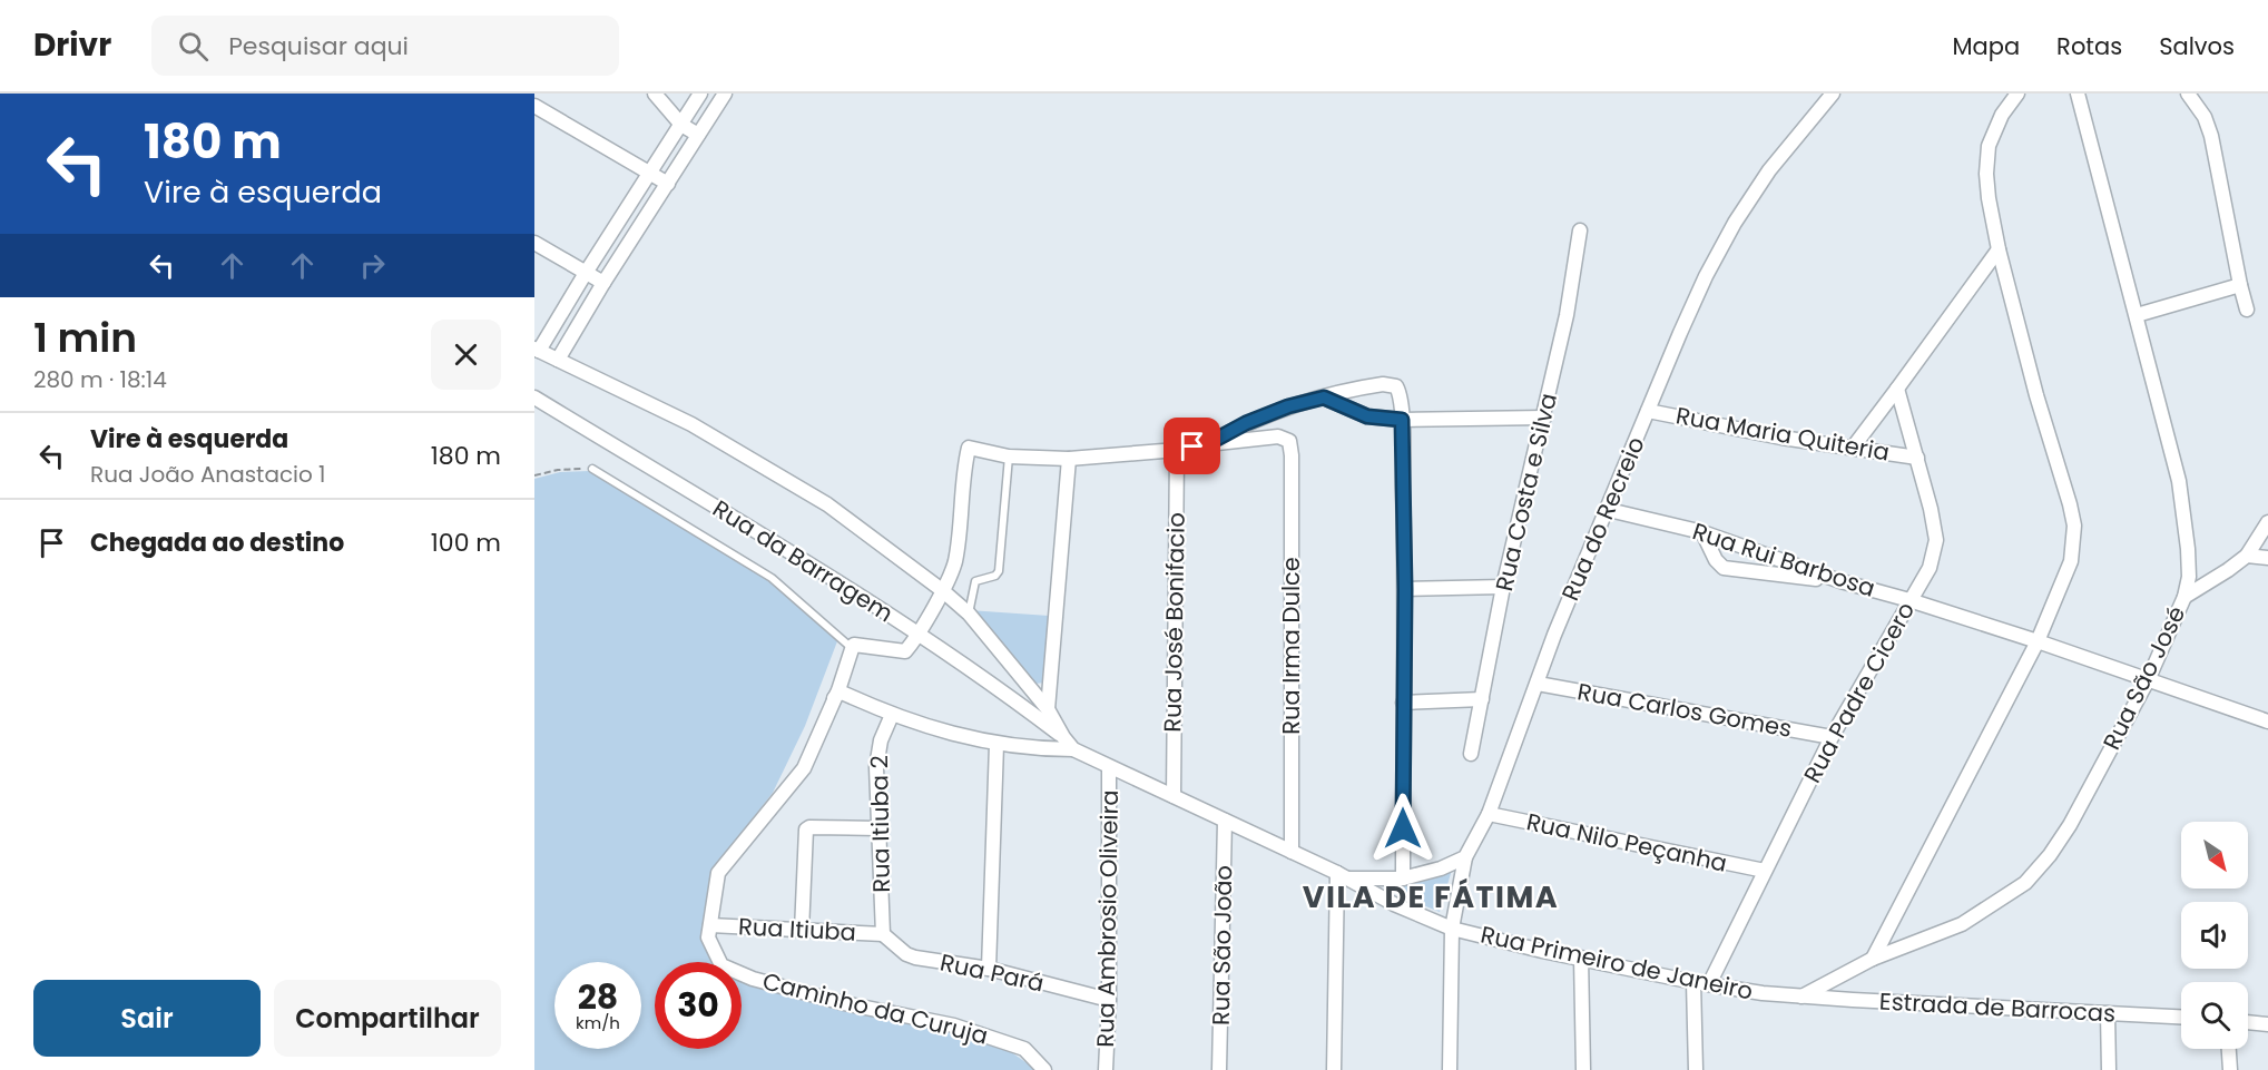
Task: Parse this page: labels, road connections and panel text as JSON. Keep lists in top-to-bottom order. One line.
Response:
{"streets":{"street":["Rua Maria Quiteria","Rua Costa e Silva","Rua do Recreio","Rua Rui Barbosa","Rua da Barragem","Rua José Bonifacio","Rua Irma Dulce","Rua São José","Rua Padre Cicero","Rua Carlos Gomes","Rua Itiuba 2","Rua Nilo Peçanha","Rua Ambrosio Oliveira","Rua Itiuba","Rua São João","Rua Primeiro de Janeiro","Rua Pará","Estrada de Barrocas","Caminho da Curuja"]},"crossings":[["Rua Maria Quiteria","Rua do Recreio"],["Rua Maria Quiteria","Rua Padre Cicero"],["Rua do Recreio","Rua Rui Barbosa"],["Rua do Recreio","Rua Carlos Gomes"],["Rua do Recreio","Rua Nilo Peçanha"],["Rua do Recreio","Rua Primeiro de Janeiro"],["Rua Rui Barbosa","Rua São José"],["Rua Rui Barbosa","Rua Padre Cicero"],["Rua da Barragem","Rua Primeiro de Janeiro"],["Rua da Barragem","Caminho da Curuja"],["Rua José Bonifacio","Rua Primeiro de Janeiro"],["Rua Irma Dulce","Rua Primeiro de Janeiro"],["Rua São José","Rua Primeiro de Janeiro"],["Rua São José","Estrada de Barrocas"],["Rua Padre Cicero","Rua Carlos Gomes"],["Rua Padre Cicero","Rua Nilo Peçanha"],["Rua Padre Cicero","Rua Primeiro de Janeiro"],["Rua Itiuba 2","Rua Itiuba"],["Rua Itiuba 2","Rua Pará"],["Rua Ambrosio Oliveira","Rua Primeiro de Janeiro"],["Rua Ambrosio Oliveira","Rua Pará"],["Rua Itiuba","Rua Pará"],["Rua Itiuba","Caminho da Curuja"],["Rua São João","Rua Primeiro de Janeiro"],["Rua Primeiro de Janeiro","Estrada de Barrocas"]],"districts":["VILA DE FÁTIMA"],"north":"bottom right","page":{"header":"Drivr","search":"Pesquisar aqui","nav":["Mapa","Rotas","Salvos"],"turn":["180 m","Vire à esquerda"],"heading":["1 min","280 m · 18:14"],"list":[{"name":"Vire à esquerda","note":"Rua João Anastacio 1","value":"180 m"},{"name":"Chegada ao destino","value":"100 m"}],"speed":"28 km/h","limit":"30","buttons":["Sair","Compartilhar"]}}
